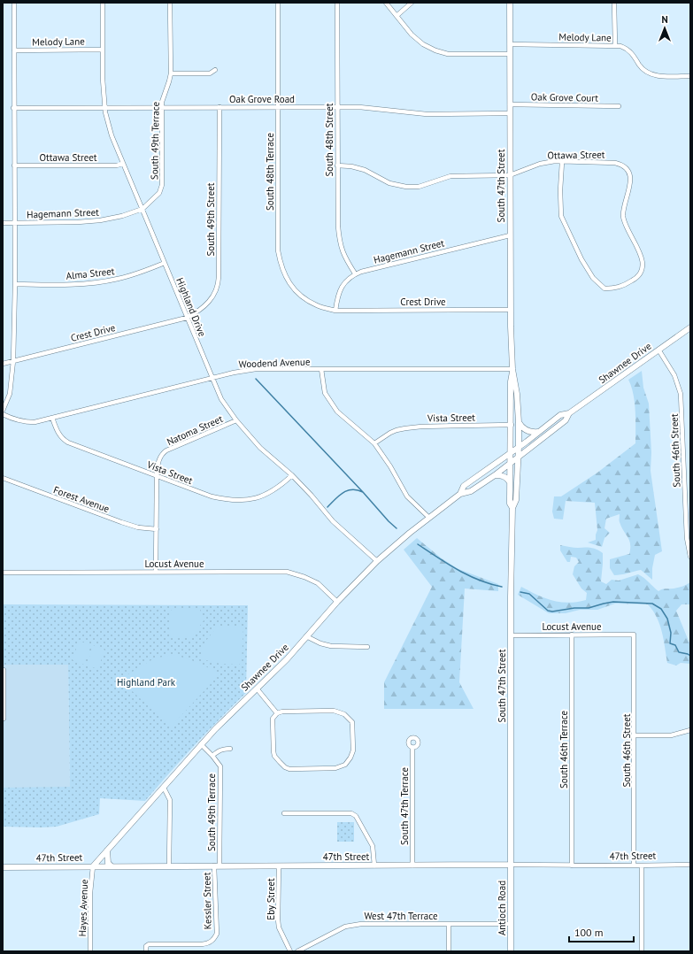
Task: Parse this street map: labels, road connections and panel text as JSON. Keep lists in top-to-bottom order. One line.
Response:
{"streets":{"main road":["South 47th Street","Shawnee Drive","47th Street","Antioch Road"],"street":["Melody Lane","Oak Grove Court","Oak Grove Road","South 48th Street","South 49th Terrace","Ottawa Street","South 48th Terrace","Hagemann Street","South 49th Street","Alma Street","Crest Drive","Highland Drive","Woodend Avenue","Vista Street","Natoma Street","South 46th Street","Forest Avenue","Locust Avenue","South 46th Terrace","South 47th Terrace","Eby Street","Kessler Street","Hayes Avenue","West 47th Terrace"]},"crossings":[["Melody Lane","South 47th Street"],["Melody Lane","Highland Drive"],["Oak Grove Court","South 47th Street"],["Oak Grove Road","South 48th Street"],["Oak Grove Road","South 49th Terrace"],["Oak Grove Road","South 48th Terrace"],["Oak Grove Road","South 47th Street"],["Oak Grove Road","South 49th Street"],["Oak Grove Road","Highland Drive"],["South 48th Street","Ottawa Street"],["South 48th Street","Hagemann Street"],["South 49th Terrace","Hagemann Street"],["South 49th Terrace","Highland Drive"],["South 49th Terrace","Shawnee Drive"],["South 49th Terrace","47th Street"],["South 49th Terrace","Kessler Street"],["Ottawa Street","South 47th Street"],["Ottawa Street","Highland Drive"],["South 48th Terrace","Hagemann Street"],["South 48th Terrace","Crest Drive"],["South 47th Street","Hagemann Street"],["South 47th Street","Crest Drive"],["South 47th Street","Woodend Avenue"],["South 47th Street","Shawnee Drive"],["South 47th Street","Vista Street"],["South 47th Street","Locust Avenue"],["South 47th Street","47th Street"],["South 47th Street","Antioch Road"],["Hagemann Street","Crest Drive"],["Hagemann Street","Highland Drive"],["South 49th Street","Crest Drive"],["South 49th Street","Highland Drive"],["Alma Street","Highland Drive"],["Crest Drive","Highland Drive"],["Highland Drive","Woodend Avenue"],["Highland Drive","Shawnee Drive"],["Highland Drive","Vista Street"],["Highland Drive","Natoma Street"],["Woodend Avenue","Vista Street"],["Shawnee Drive","South 46th Street"],["Shawnee Drive","Locust Avenue"],["Shawnee Drive","47th Street"],["Shawnee Drive","Hayes Avenue"],["Vista Street","Natoma Street"],["Natoma Street","Forest Avenue"],["Natoma Street","Locust Avenue"],["South 46th Street","Locust Avenue"],["South 46th Street","47th Street"],["Locust Avenue","South 46th Terrace"],["South 46th Terrace","47th Street"],["South 47th Terrace","47th Street"],["47th Street","Eby Street"],["47th Street","Kessler Street"],["47th Street","Hayes Avenue"],["47th Street","Antioch Road"],["Antioch Road","West 47th Terrace"]],"parks":["Highland Park"],"scale_bar":"100 m","north":"top"}
